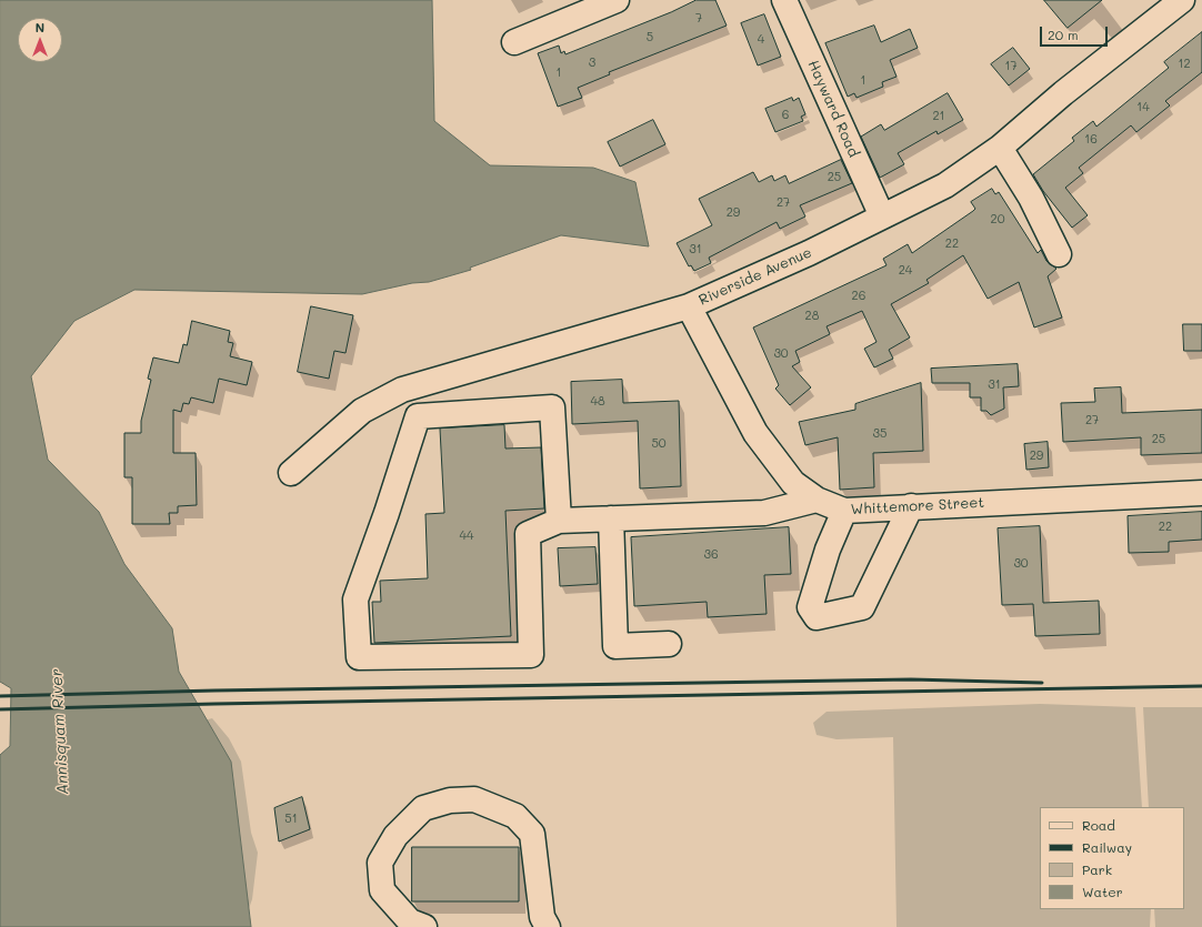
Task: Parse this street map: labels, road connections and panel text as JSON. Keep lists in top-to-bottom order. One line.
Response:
{"streets":{"street":["Hayward Road","Riverside Avenue","Whittemore Street"]},"crossings":[["Hayward Road","Riverside Avenue"],["Riverside Avenue","Whittemore Street"]],"water":["Annisquam River"],"house_numbers":["7","5","4","3","12","17","1","1","14","6","21","16","25","27","29","20","22","31","24","26","28","30","31","48","27","35","25","50","29","22","44","36","30","51"],"legend":["Road","Railway","Park","Water"],"scale_bar":"20 m","north":"top"}
